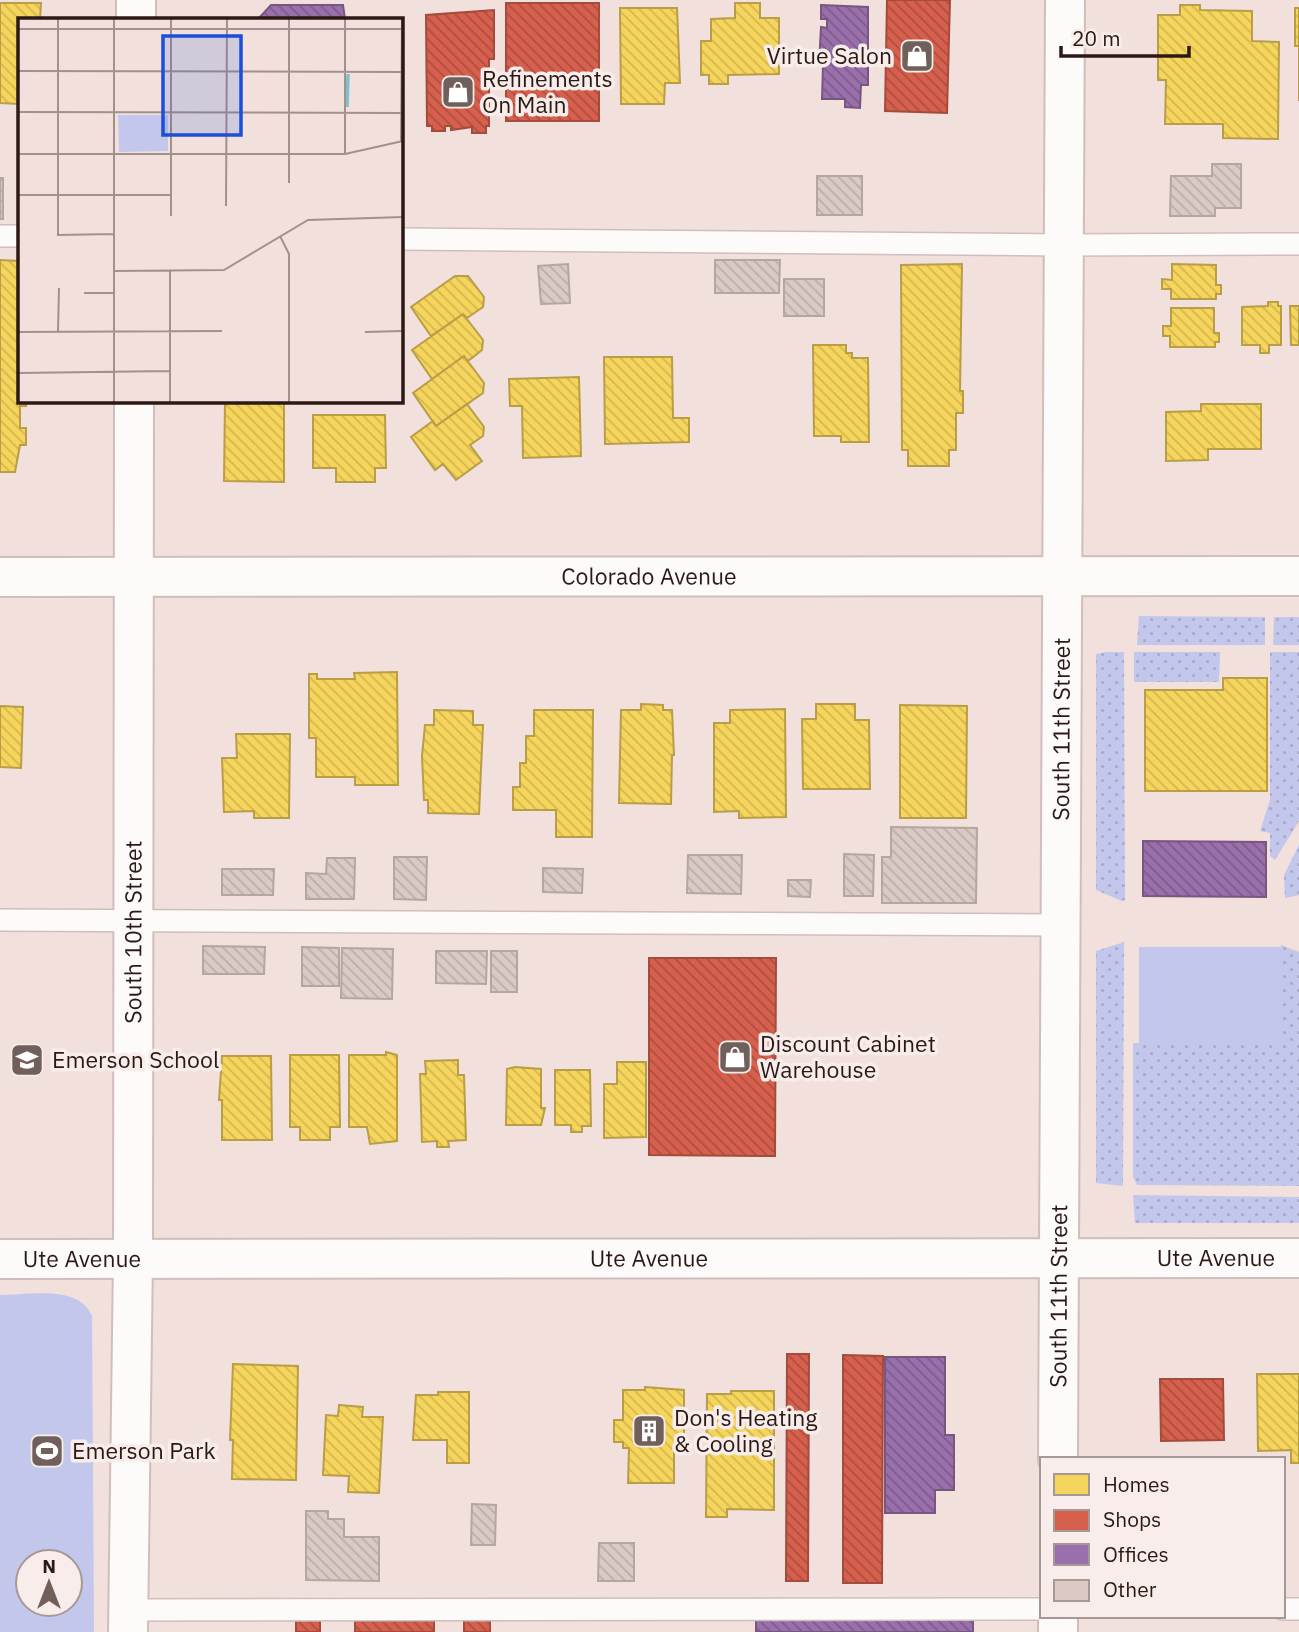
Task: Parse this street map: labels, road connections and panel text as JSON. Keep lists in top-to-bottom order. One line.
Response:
{"streets":{"street":["Colorado Avenue","South 11th Street","South 10th Street","Ute Avenue"]},"crossings":[["Colorado Avenue","South 11th Street"],["Colorado Avenue","South 10th Street"],["South 11th Street","Ute Avenue"],["South 10th Street","Ute Avenue"]],"places":{"shop":["Virtue Salon","Refinements On Main","Discount Cabinet Warehouse"],"school or university":["Emerson School"],"building":["Don's Heating & Cooling"],"sports":["Emerson Park"]},"legend":["Homes","Shops","Offices","Other"],"scale_bar":"20 m","north":"top"}
